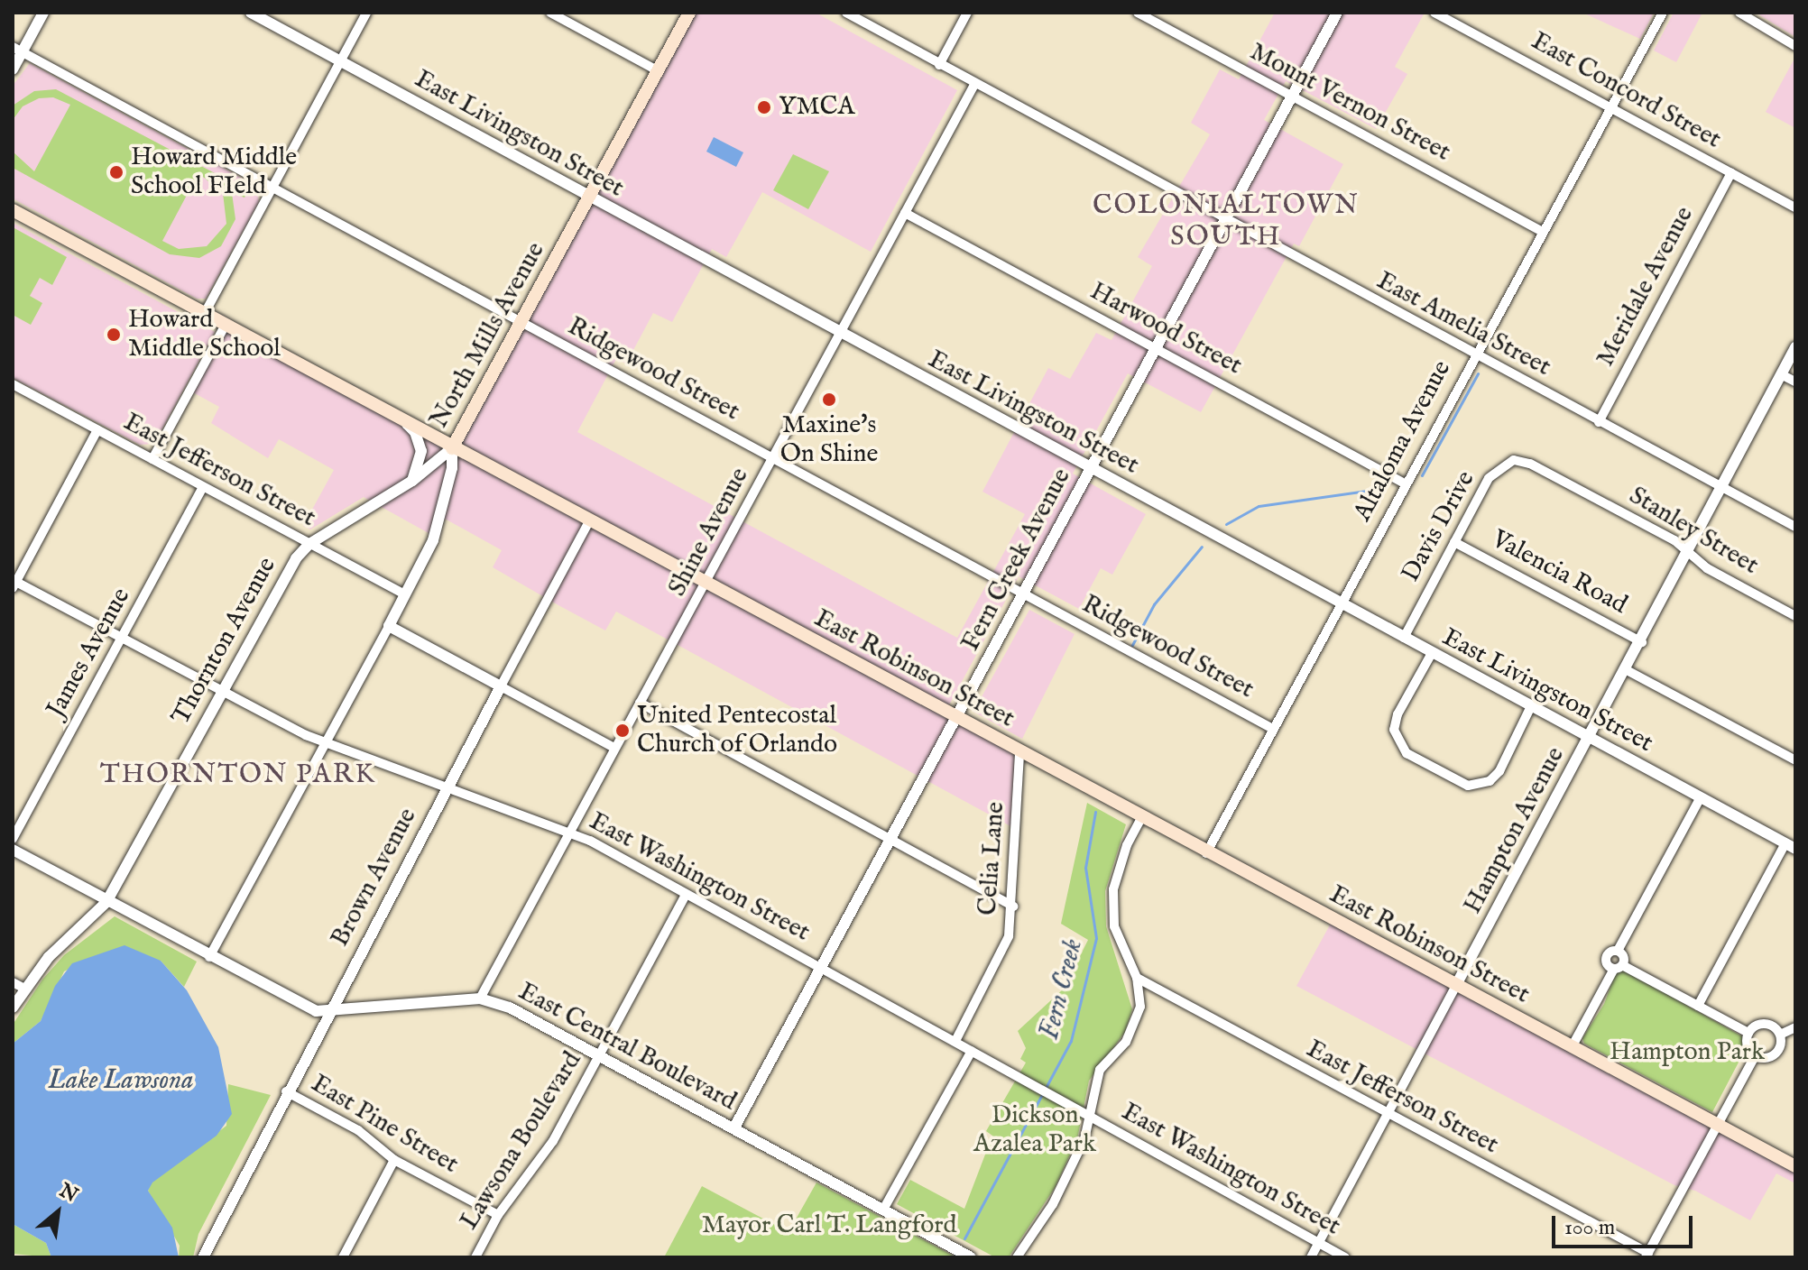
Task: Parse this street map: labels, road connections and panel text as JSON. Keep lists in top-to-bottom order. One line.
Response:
{"streets":{"main road":["North Mills Avenue","East Robinson Street"],"street":["East Concord Street","Mount Vernon Street","East Livingston Street","Meridale Avenue","East Amelia Street","Harwood Street","Ridgewood Street","Altaloma Avenue","East Jefferson Street","Davis Drive","Stanley Street","Shine Avenue","Fern Creek Avenue","Valencia Road","Thornton Avenue","James Avenue","Hampton Avenue","Celia Lane","Brown Avenue","East Washington Street","East Central Boulevard","East Pine Street","Lawsona Boulevard"]},"crossings":[["East Concord Street","Meridale Avenue"],["East Concord Street","Altaloma Avenue"],["Mount Vernon Street","Altaloma Avenue"],["Mount Vernon Street","Fern Creek Avenue"],["East Livingston Street","North Mills Avenue"],["East Livingston Street","Altaloma Avenue"],["East Livingston Street","Davis Drive"],["East Livingston Street","Shine Avenue"],["East Livingston Street","Fern Creek Avenue"],["East Livingston Street","Hampton Avenue"],["Meridale Avenue","East Amelia Street"],["East Amelia Street","Altaloma Avenue"],["East Amelia Street","Shine Avenue"],["East Amelia Street","Fern Creek Avenue"],["East Amelia Street","Hampton Avenue"],["Harwood Street","Altaloma Avenue"],["Harwood Street","Shine Avenue"],["Harwood Street","Fern Creek Avenue"],["North Mills Avenue","Ridgewood Street"],["North Mills Avenue","East Jefferson Street"],["North Mills Avenue","Thornton Avenue"],["North Mills Avenue","East Robinson Street"],["North Mills Avenue","East Washington Street"],["North Mills Avenue","East Central Boulevard"],["Ridgewood Street","Altaloma Avenue"],["Ridgewood Street","Shine Avenue"],["Ridgewood Street","Fern Creek Avenue"],["Altaloma Avenue","East Robinson Street"],["East Jefferson Street","Thornton Avenue"],["East Jefferson Street","James Avenue"],["East Jefferson Street","Hampton Avenue"],["Davis Drive","Stanley Street"],["Davis Drive","Valencia Road"],["Stanley Street","Hampton Avenue"],["Shine Avenue","East Robinson Street"],["Shine Avenue","East Washington Street"],["Shine Avenue","East Central Boulevard"],["Fern Creek Avenue","East Robinson Street"],["Fern Creek Avenue","East Washington Street"],["Fern Creek Avenue","East Central Boulevard"],["Valencia Road","Hampton Avenue"],["Thornton Avenue","East Robinson Street"],["Thornton Avenue","East Washington Street"],["Thornton Avenue","East Central Boulevard"],["James Avenue","East Washington Street"],["East Robinson Street","Hampton Avenue"],["East Robinson Street","Celia Lane"],["East Robinson Street","Brown Avenue"],["Hampton Avenue","East Washington Street"],["Celia Lane","East Washington Street"],["Brown Avenue","East Washington Street"],["Brown Avenue","East Central Boulevard"],["Brown Avenue","East Pine Street"],["East Washington Street","Lawsona Boulevard"],["East Central Boulevard","Lawsona Boulevard"],["East Pine Street","Lawsona Boulevard"]],"districts":["COLONIALTOWN SOUTH","THORNTON PARK"],"water":["Fern Creek","Lake Lawsona"],"parks":["Hampton Park","Dickson Azalea Park","Mayor Carl T. Langford"],"places":["YMCA","Howard Middle School FIeld","Howard Middle School","Maxine's On Shine","United Pentecostal Church of Orlando"],"scale_bar":"100 m","north":"top right"}
